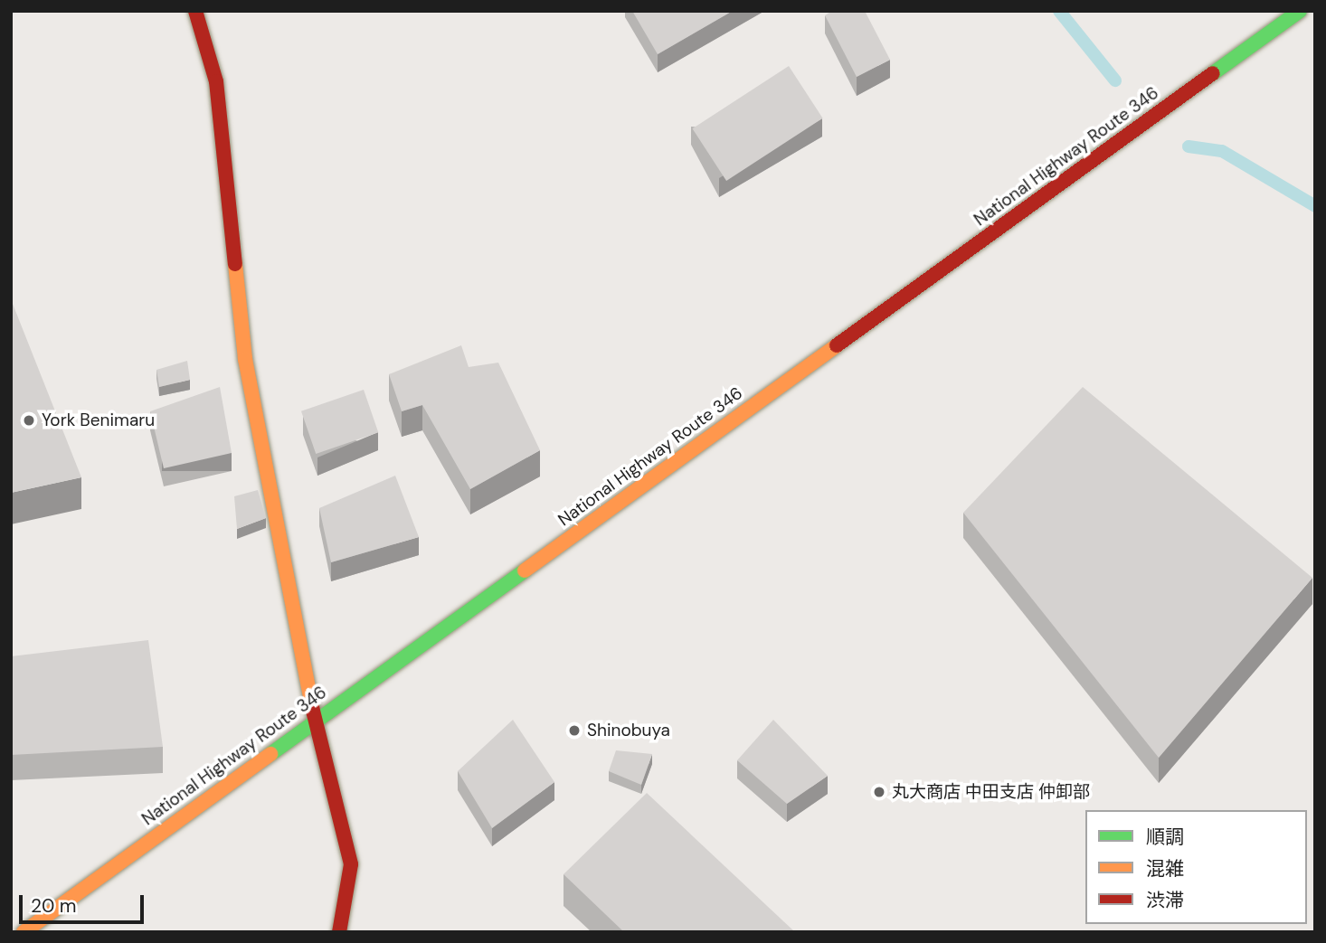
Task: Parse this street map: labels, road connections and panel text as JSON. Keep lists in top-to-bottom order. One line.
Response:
{"streets":{"main road":["National Highway Route 346"]},"places":["York Benimaru","Shinobuya","丸大商店 中田支店 仲卸部"],"legend":["順調","混雑","渋滞"],"scale_bar":"20 m"}
